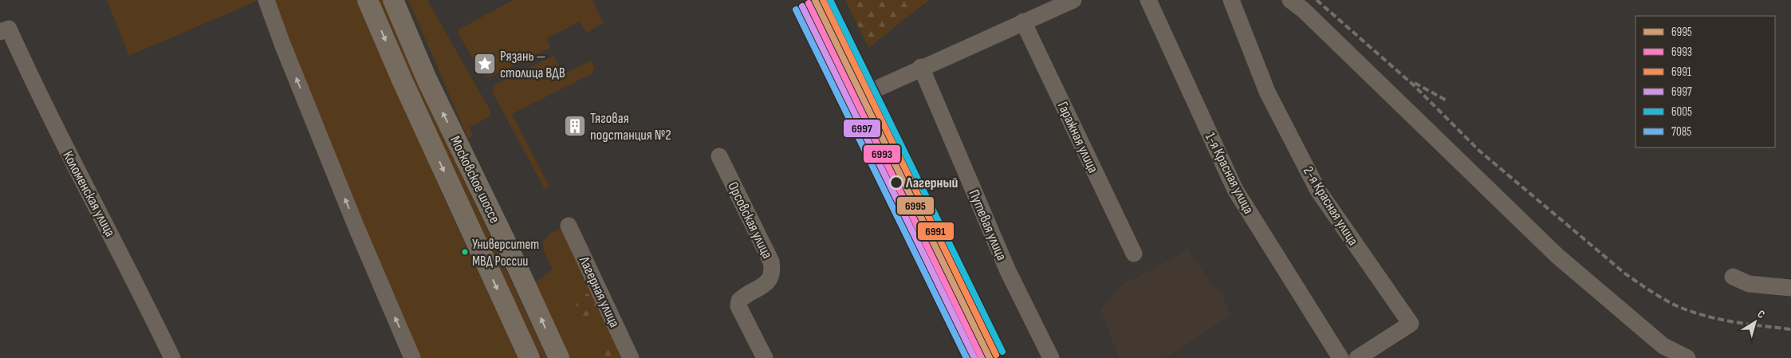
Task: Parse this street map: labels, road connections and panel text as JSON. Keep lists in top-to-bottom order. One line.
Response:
{"streets":{"main road":["Московское шоссе"],"street":["Гаражная улица","1-я Красная улица","Коломенская улица","2-я Красная улица","Орсовская улица","Путевая улица","Лагерная улица"]},"places":{"place":["Рязань — столица ВДВ"],"building":["Тяговая подстанция №2"],"other":["Лагерный","Университет МВД России"]},"lines":["transit line 6995","transit line 6991","transit line 6005","transit line 6993","transit line 6997","transit line 7085"],"legend":["6995","6993","6991","6997","6005","7085"],"north":"top right"}
